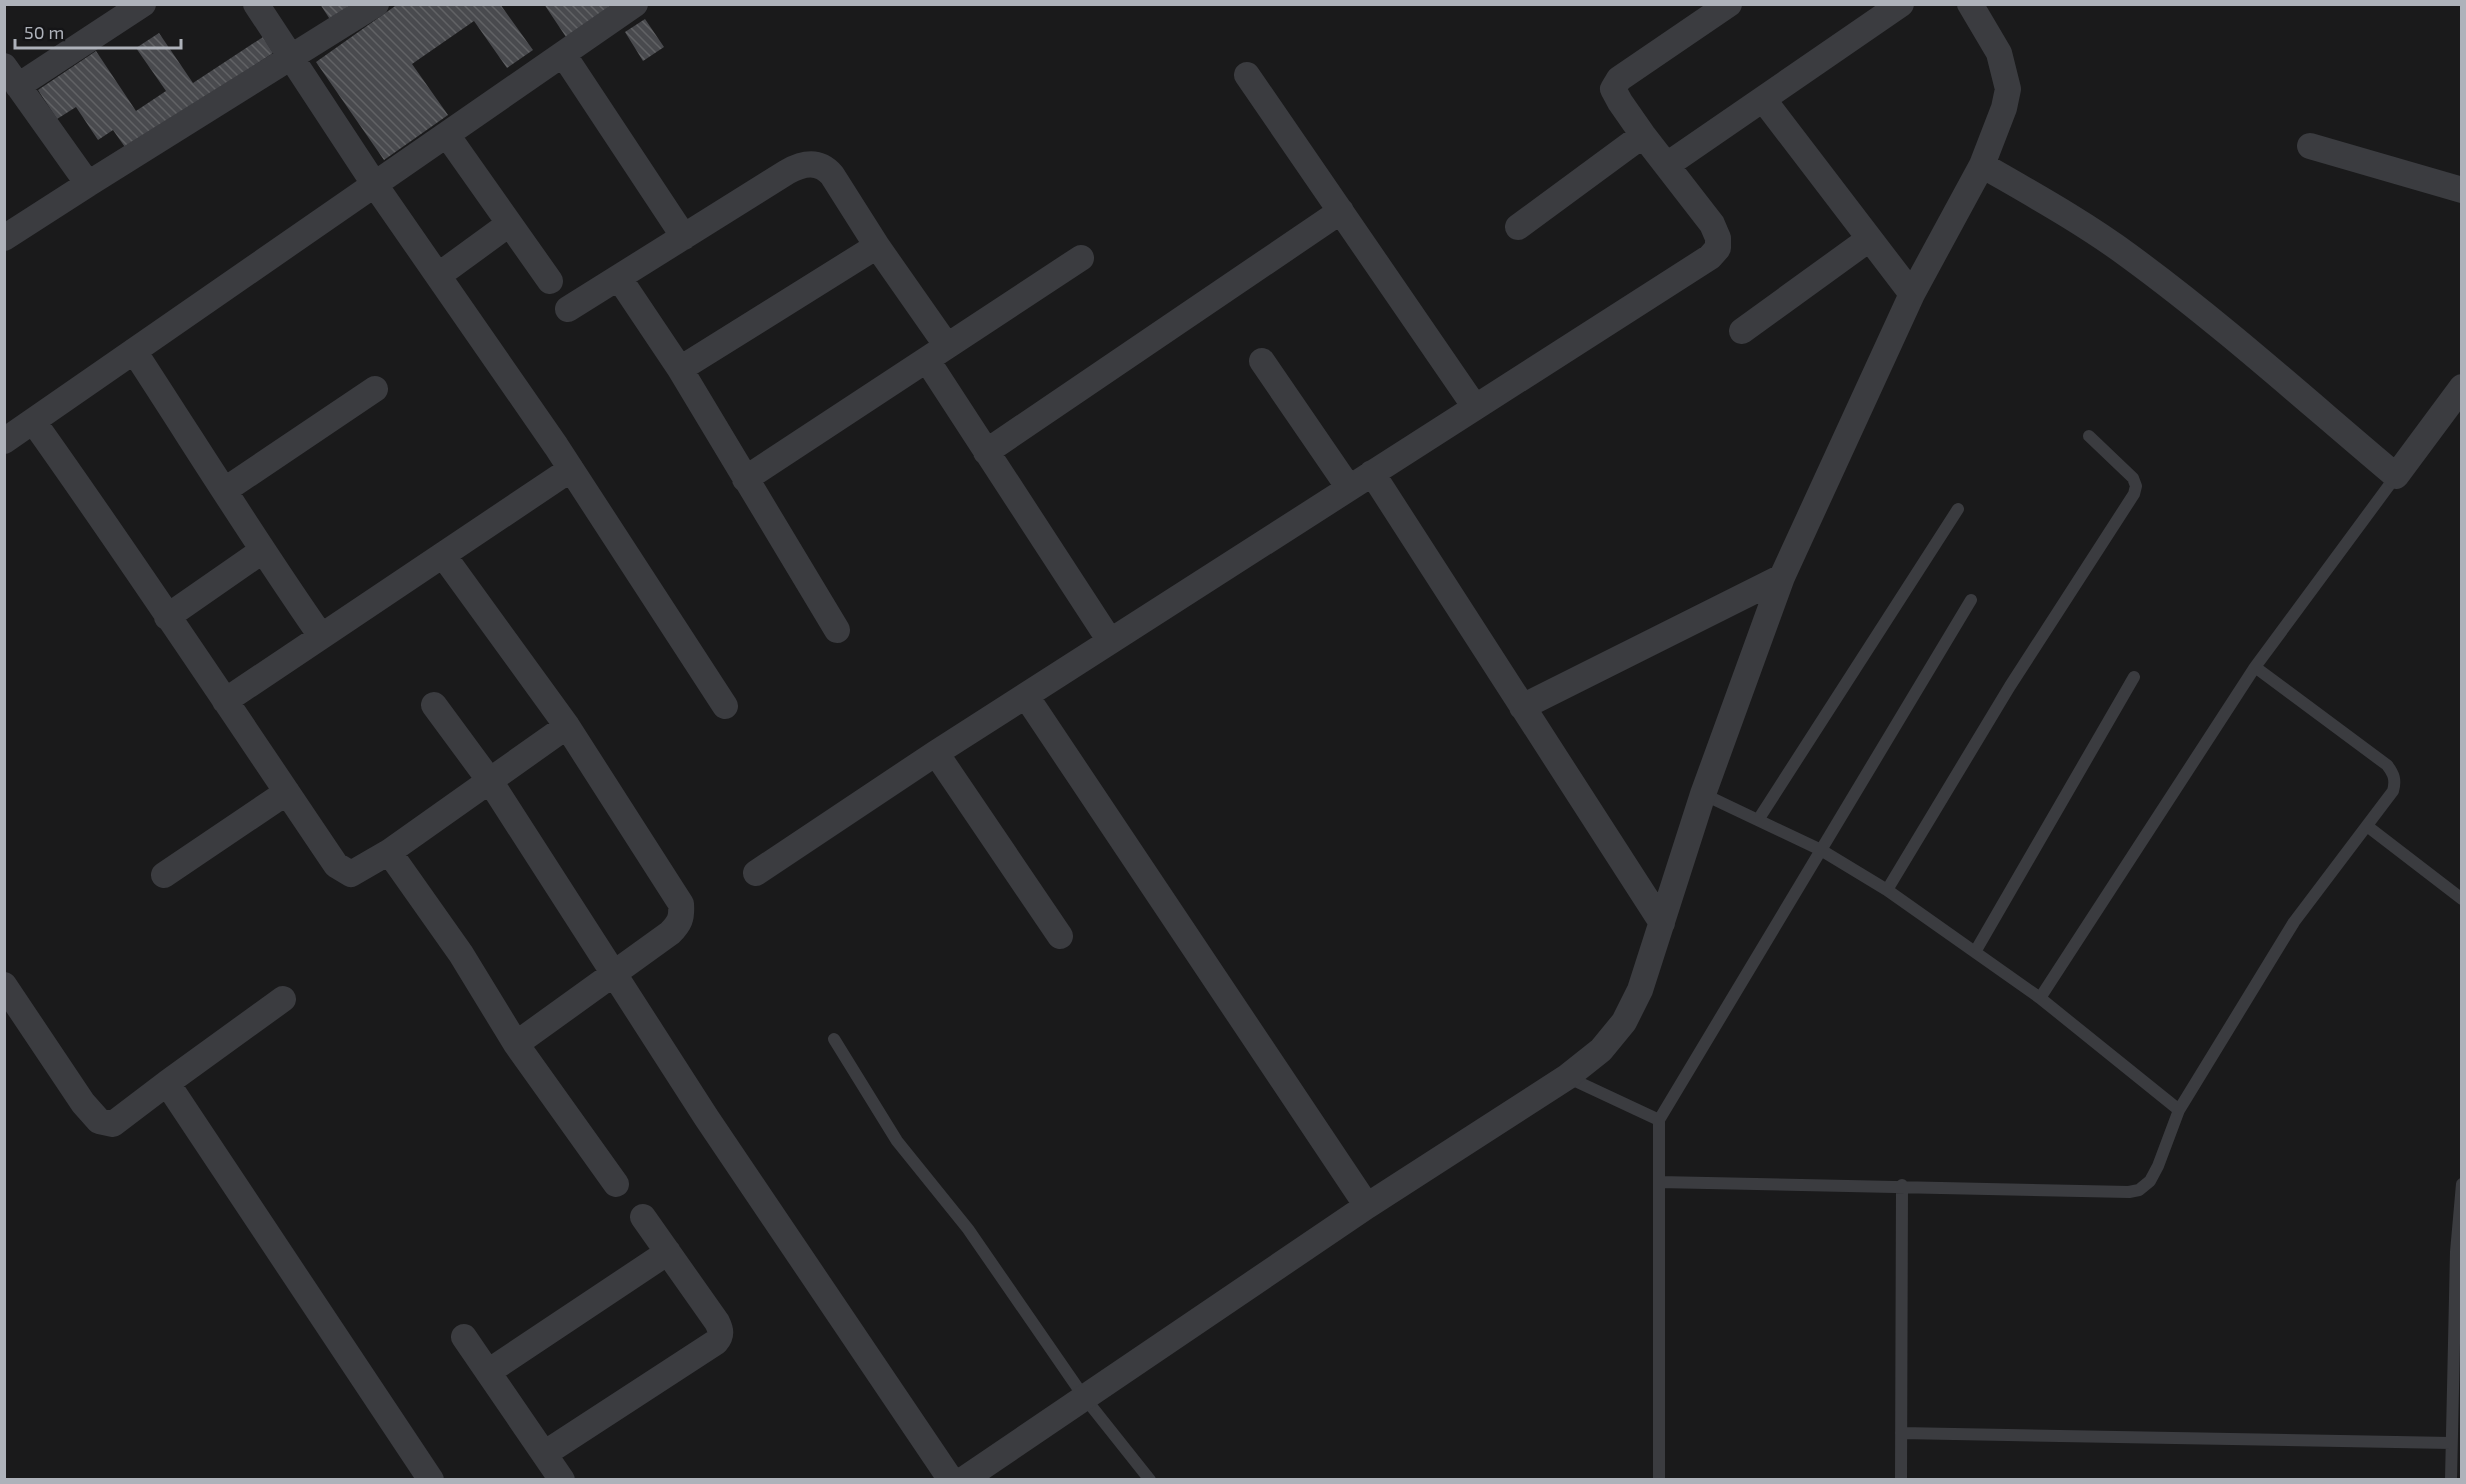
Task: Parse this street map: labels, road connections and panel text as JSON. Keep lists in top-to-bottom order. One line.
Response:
{"scale_bar":"50 m"}
